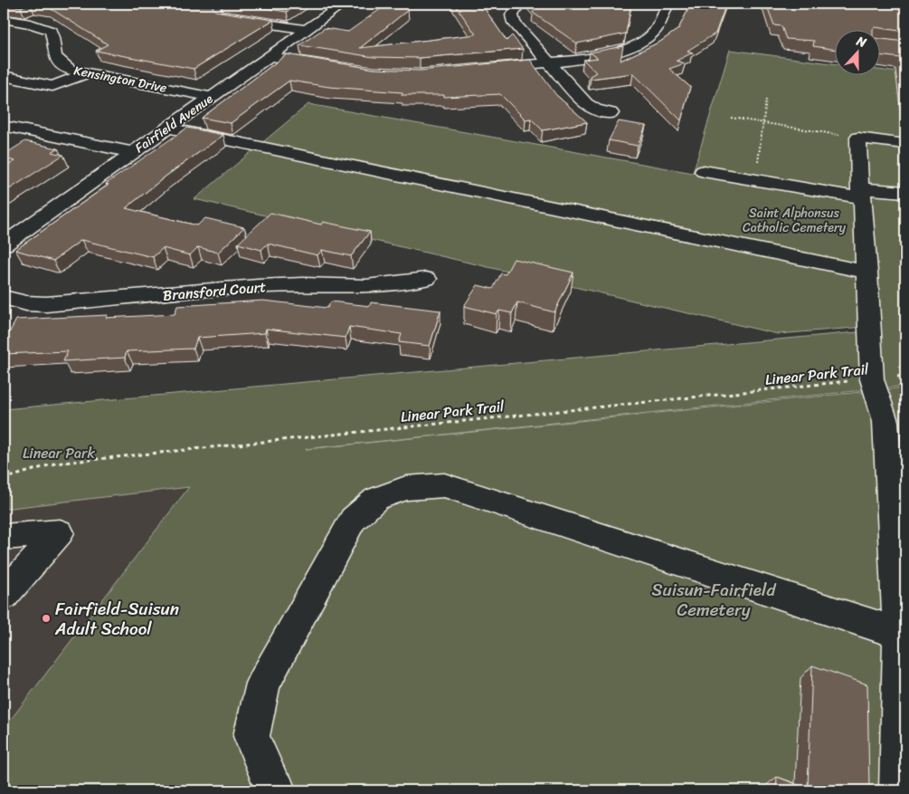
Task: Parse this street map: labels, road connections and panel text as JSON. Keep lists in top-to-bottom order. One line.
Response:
{"streets":{"street":["Kensington Drive","Fairfield Avenue","Bransford Court"],"path":["Linear Park Trail"]},"crossings":[["Kensington Drive","Fairfield Avenue"]],"parks":["Saint Alphonsus Catholic Cemetery","Linear Park","Suisun-Fairfield Cemetery"],"places":["Fairfield-Suisun Adult School"],"north":"top"}
